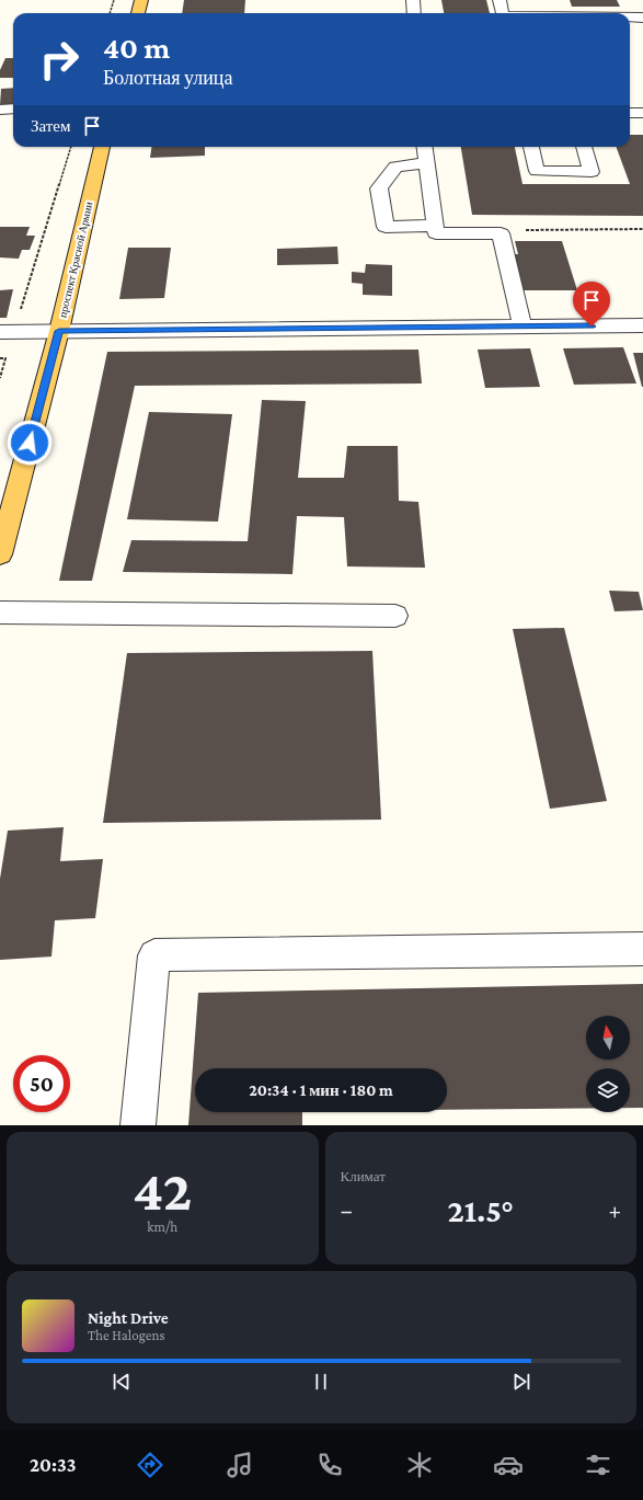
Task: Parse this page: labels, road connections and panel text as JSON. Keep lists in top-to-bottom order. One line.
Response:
{"streets":{"main road":["проспект Красной Армии"]},"north":"top","page":{"turn":["40 m","Болотная улица"],"then":"Затем","limit":"50","trip":"20:34 · 1 мин · 180 m","tile":[["42","km/h"],"Климат"],"heat":["−","21.5°","+"],"song":["Night Drive","The Halogens"],"tabs":"20:33"}}
